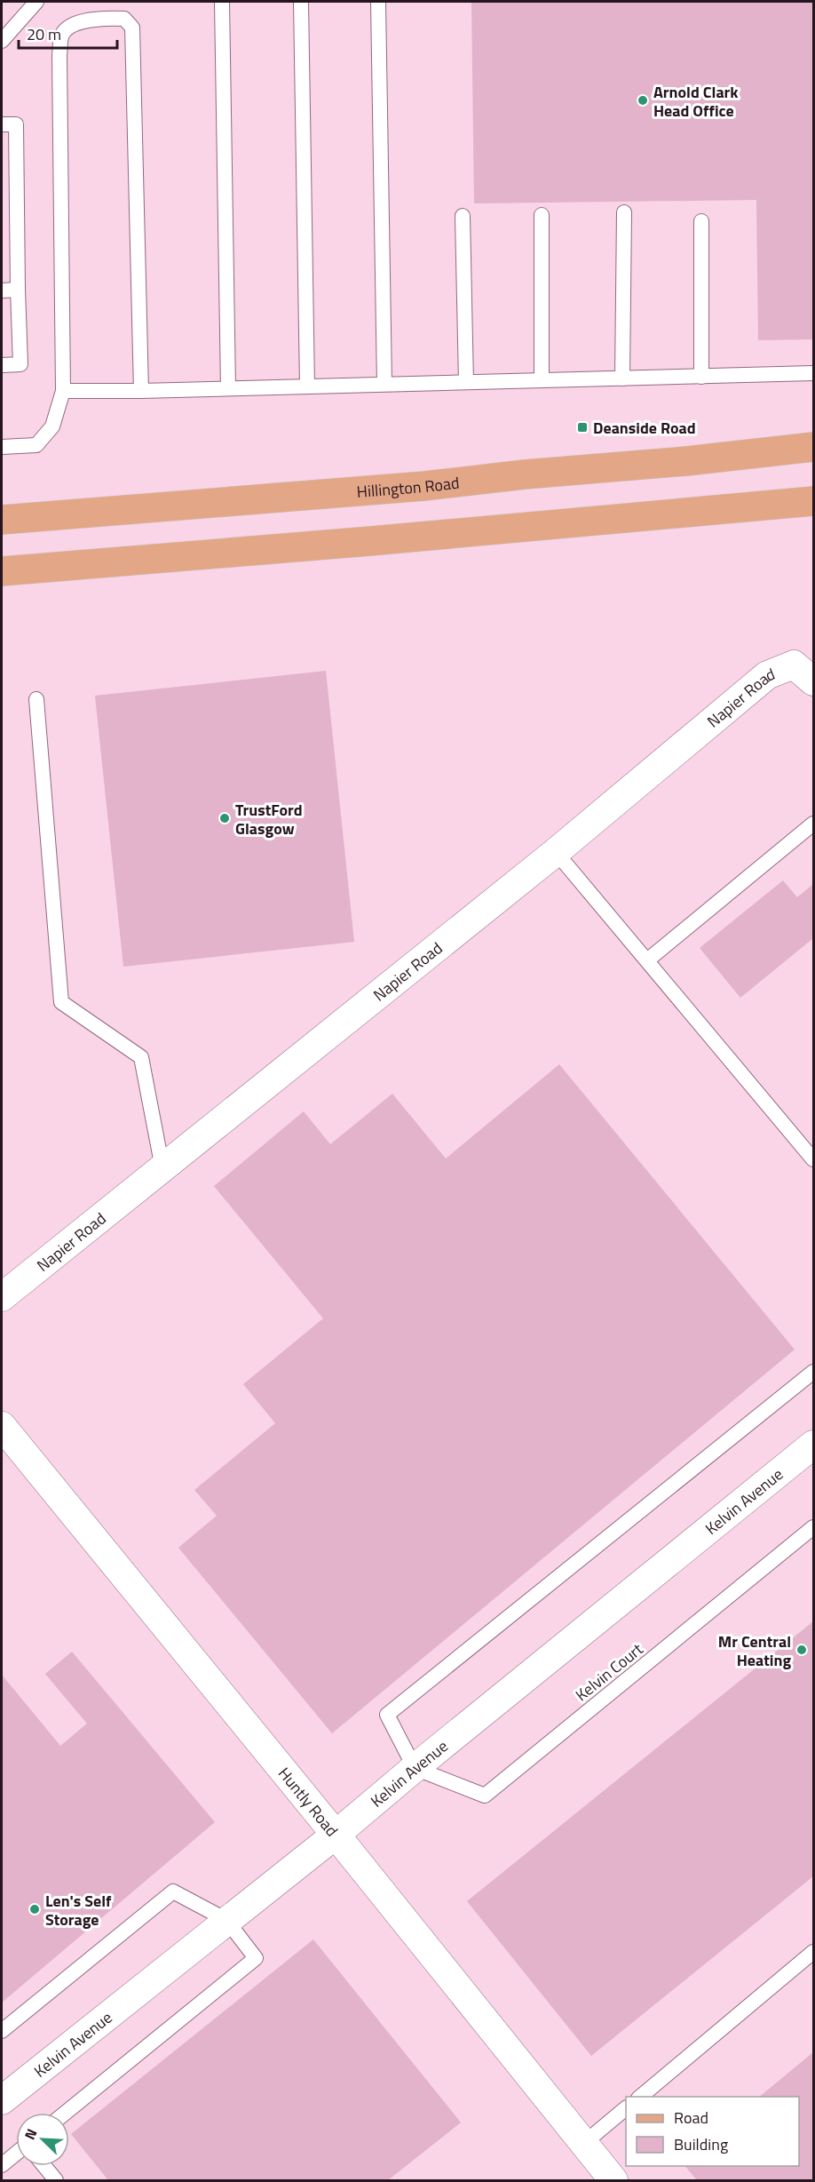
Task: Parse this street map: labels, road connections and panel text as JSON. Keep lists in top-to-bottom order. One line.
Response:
{"streets":{"main road":["Hillington Road"],"street":["Napier Road","Kelvin Avenue","Huntly Road"],"lane":["Kelvin Court"]},"crossings":[["Kelvin Avenue","Kelvin Court"],["Kelvin Avenue","Huntly Road"]],"places":{"other":["Arnold Clark Head Office","TrustFord Glasgow","Mr Central Heating","Len's Self Storage"],"transit":["Deanside Road"]},"legend":["Road","Building"],"scale_bar":"20 m","north":"top left"}
